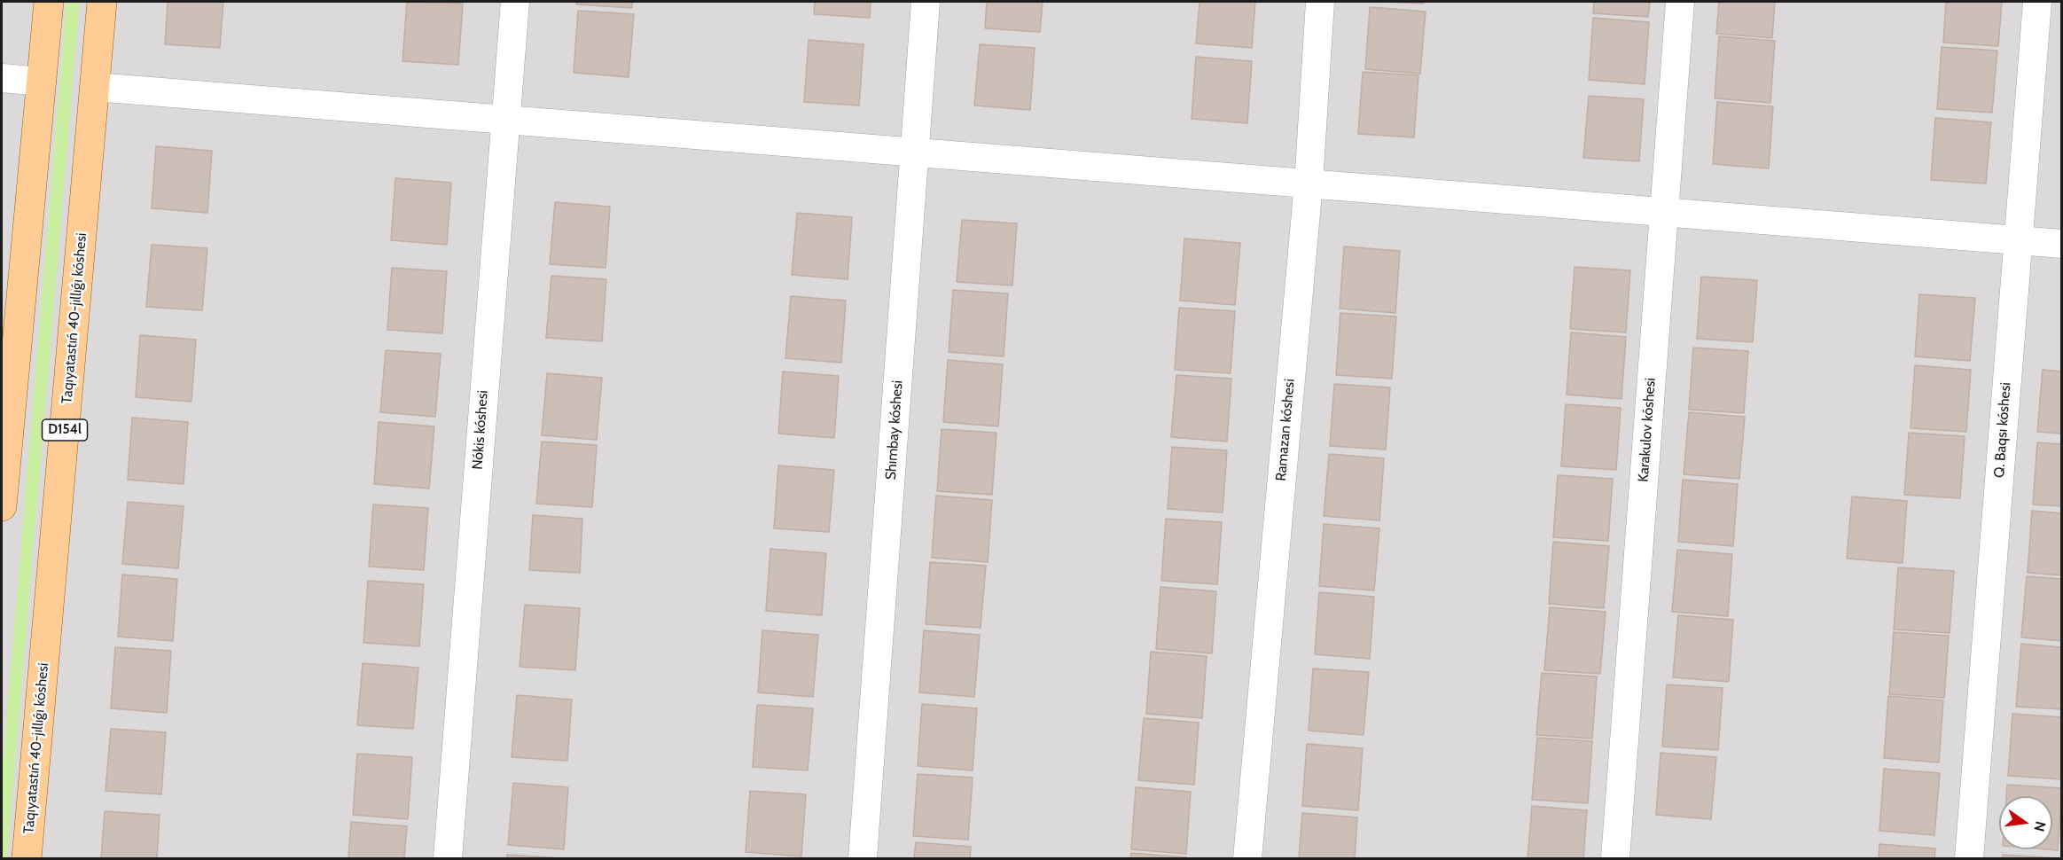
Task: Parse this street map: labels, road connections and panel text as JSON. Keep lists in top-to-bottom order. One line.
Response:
{"streets":{"main road":["Taqıyatastıń 40-jıllıǵı kóshesi","D154l"],"street":["Nókis kóshesi","Shımbay kóshesi","Ramazan kóshesi","Karakulov kóshesi","Q. Baqsı kóshesi"]},"north":"right"}
